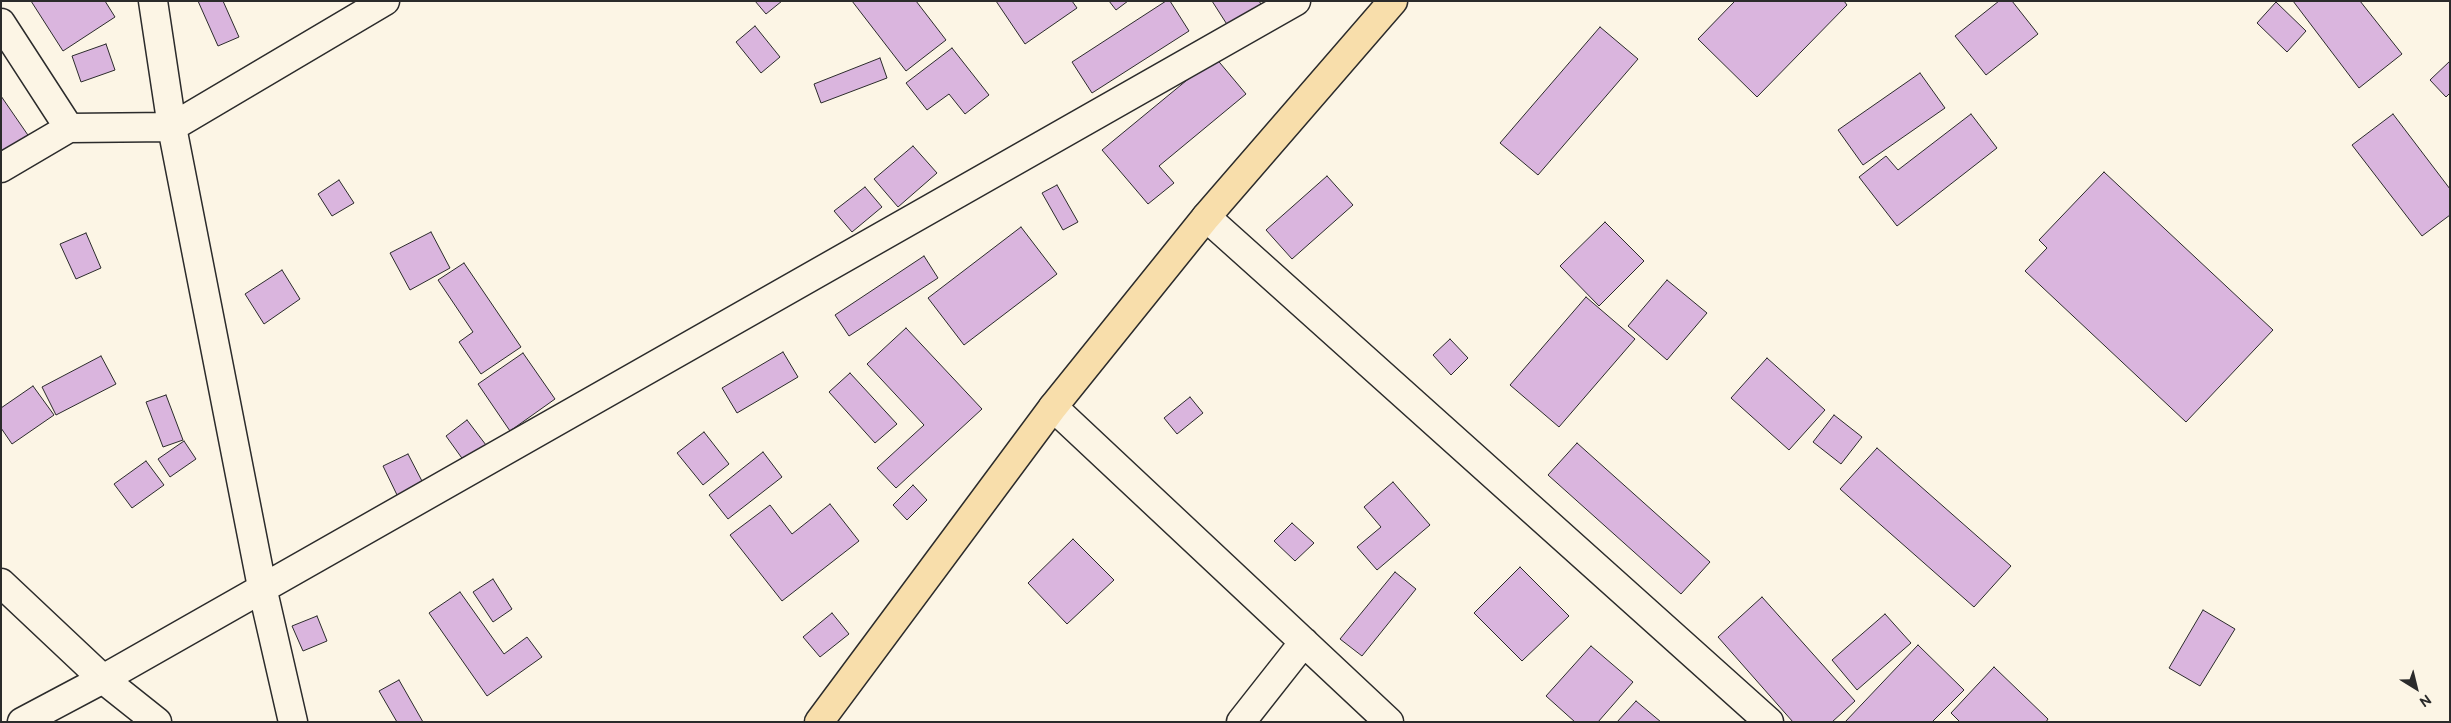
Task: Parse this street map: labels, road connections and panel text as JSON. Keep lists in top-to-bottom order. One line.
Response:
{"north":"bottom right"}
